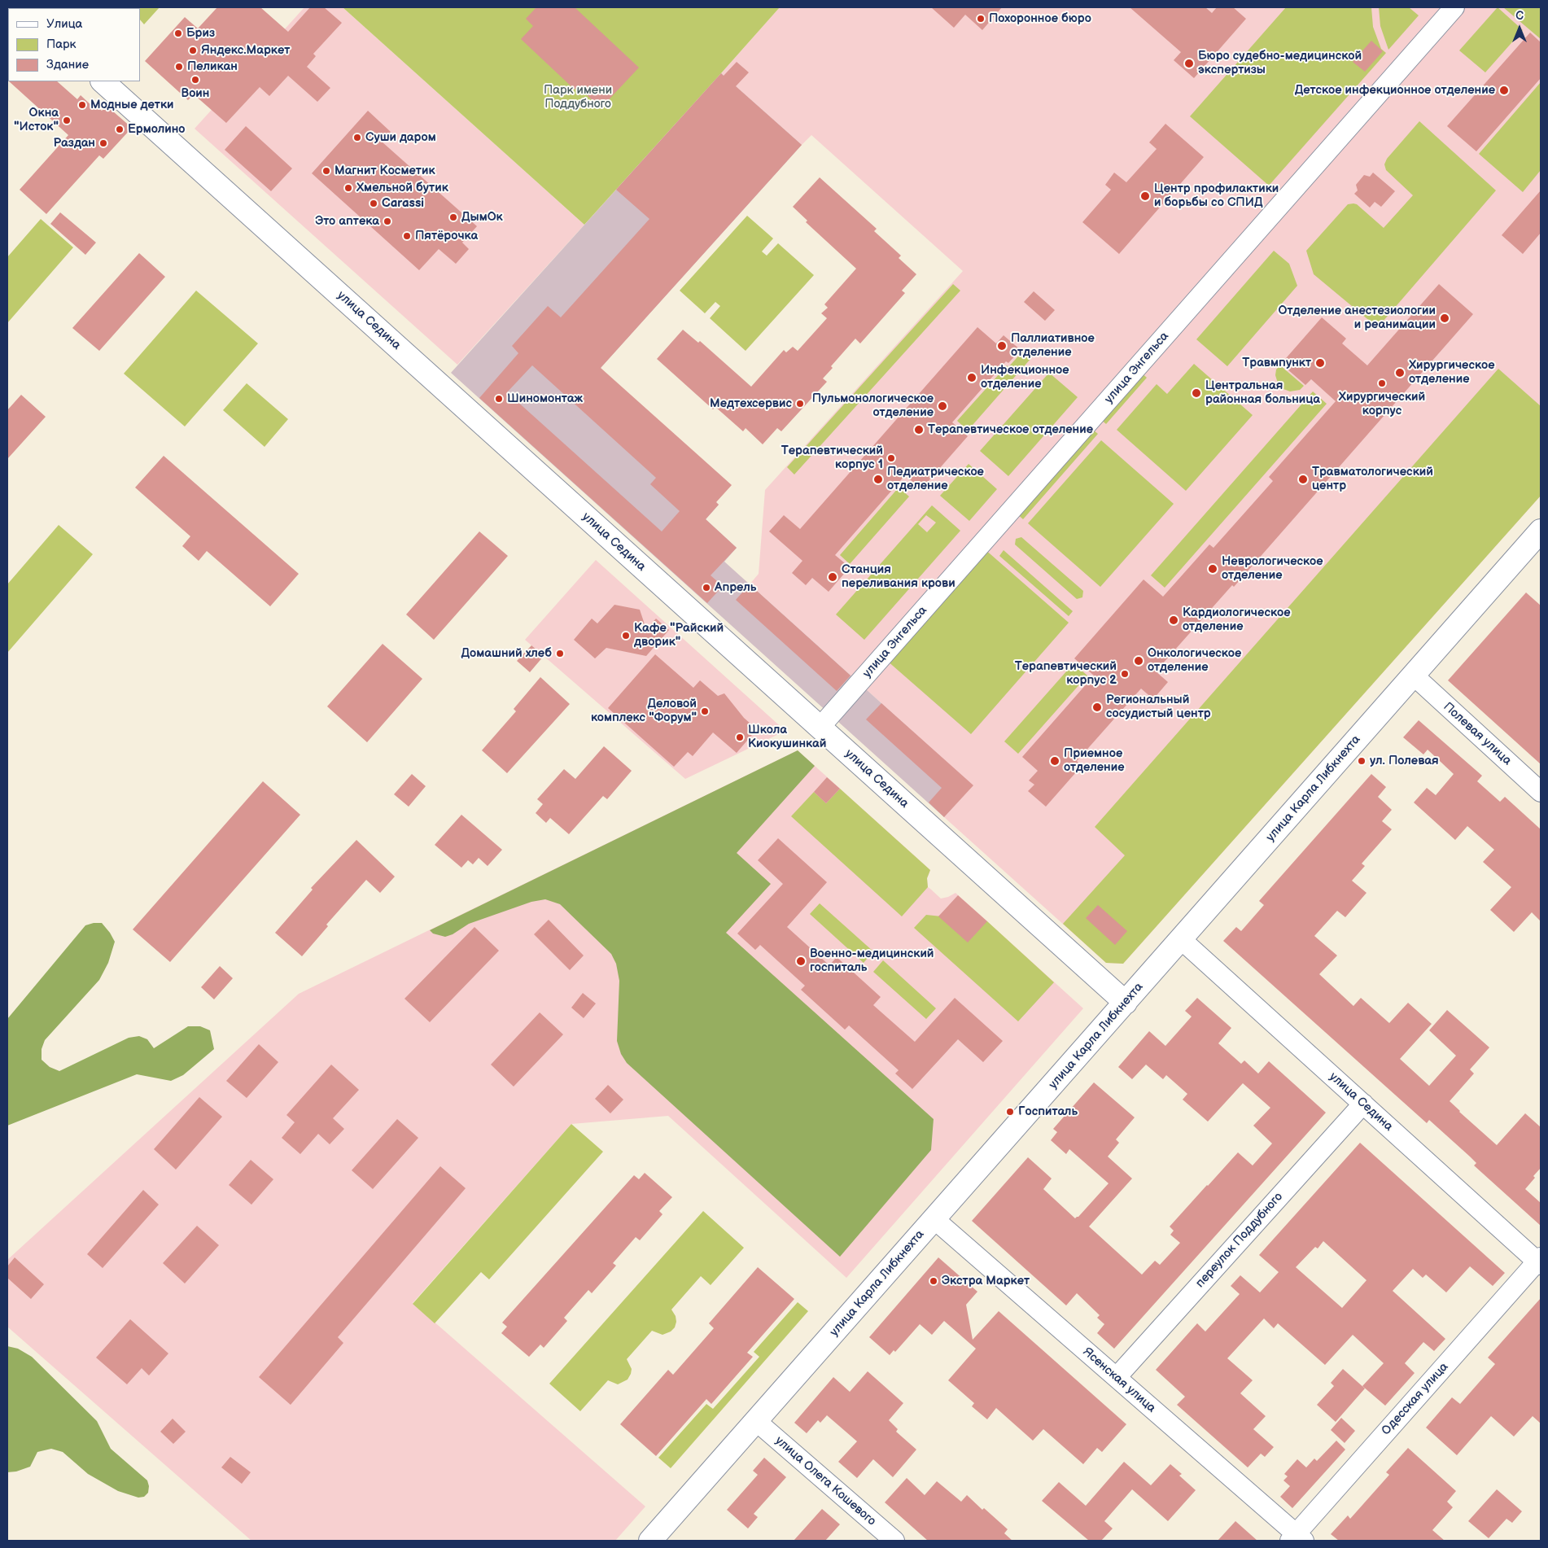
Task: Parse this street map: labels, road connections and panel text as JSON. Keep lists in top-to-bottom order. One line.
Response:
{"streets":{"street":["улица Седина","улица Энгельса","Полевая улица","улица Карла Либкнехта","переулок Поддубного","Ясенская улица","Одесская улица","улица Олега Кошевого"]},"crossings":[["улица Седина","улица Энгельса"],["улица Седина","улица Карла Либкнехта"],["улица Седина","переулок Поддубного"],["улица Седина","Одесская улица"],["Полевая улица","улица Карла Либкнехта"],["улица Карла Либкнехта","Ясенская улица"],["улица Карла Либкнехта","улица Олега Кошевого"],["переулок Поддубного","Ясенская улица"],["Ясенская улица","Одесская улица"]],"parks":["Парк имени Поддубного"],"places":["Похоронное бюро","Бриз","Яндекс.Маркет","Бюро судебно-медицинской экспертизы","Пеликан","Воин","Детское инфекционное отделение","Модные детки","Окна \"Исток\"","Ермолино","Суши даром","Раздан","Магнит Косметик","Хмельной бутик","Центр профилактики и борьбы со СПИД","Carassi","ДымОк","Это аптека","Пятёрочка","Отделение анестезиологии и реанимации","Паллиативное отделение","Травмпункт","Хирургическое отделение","Инфекционное отделение","Хирургический корпус","Центральная районная больница","Шиномонтаж","Медтехсервис","Пульмонологическое отделение","Терапевтическое отделение","Терапевтический корпус 1","Педиатрическое отделение","Травматологический центр","Неврологическое отделение","Станция переливания крови","Апрель","Кардиологическое отделение","Кафе \"Райский дворик\"","Домашний хлеб","Онкологическое отделение","Терапевтический корпус 2","Региональный сосудистый центр","Деловой комплекс \"Форум\"","Школа Киокушинкай","Приемное отделение","ул. Полевая","Военно-медицинский госпиталь","Госпиталь","Экстра Маркет"],"legend":["Улица","Парк","Здание"],"north":"top"}
